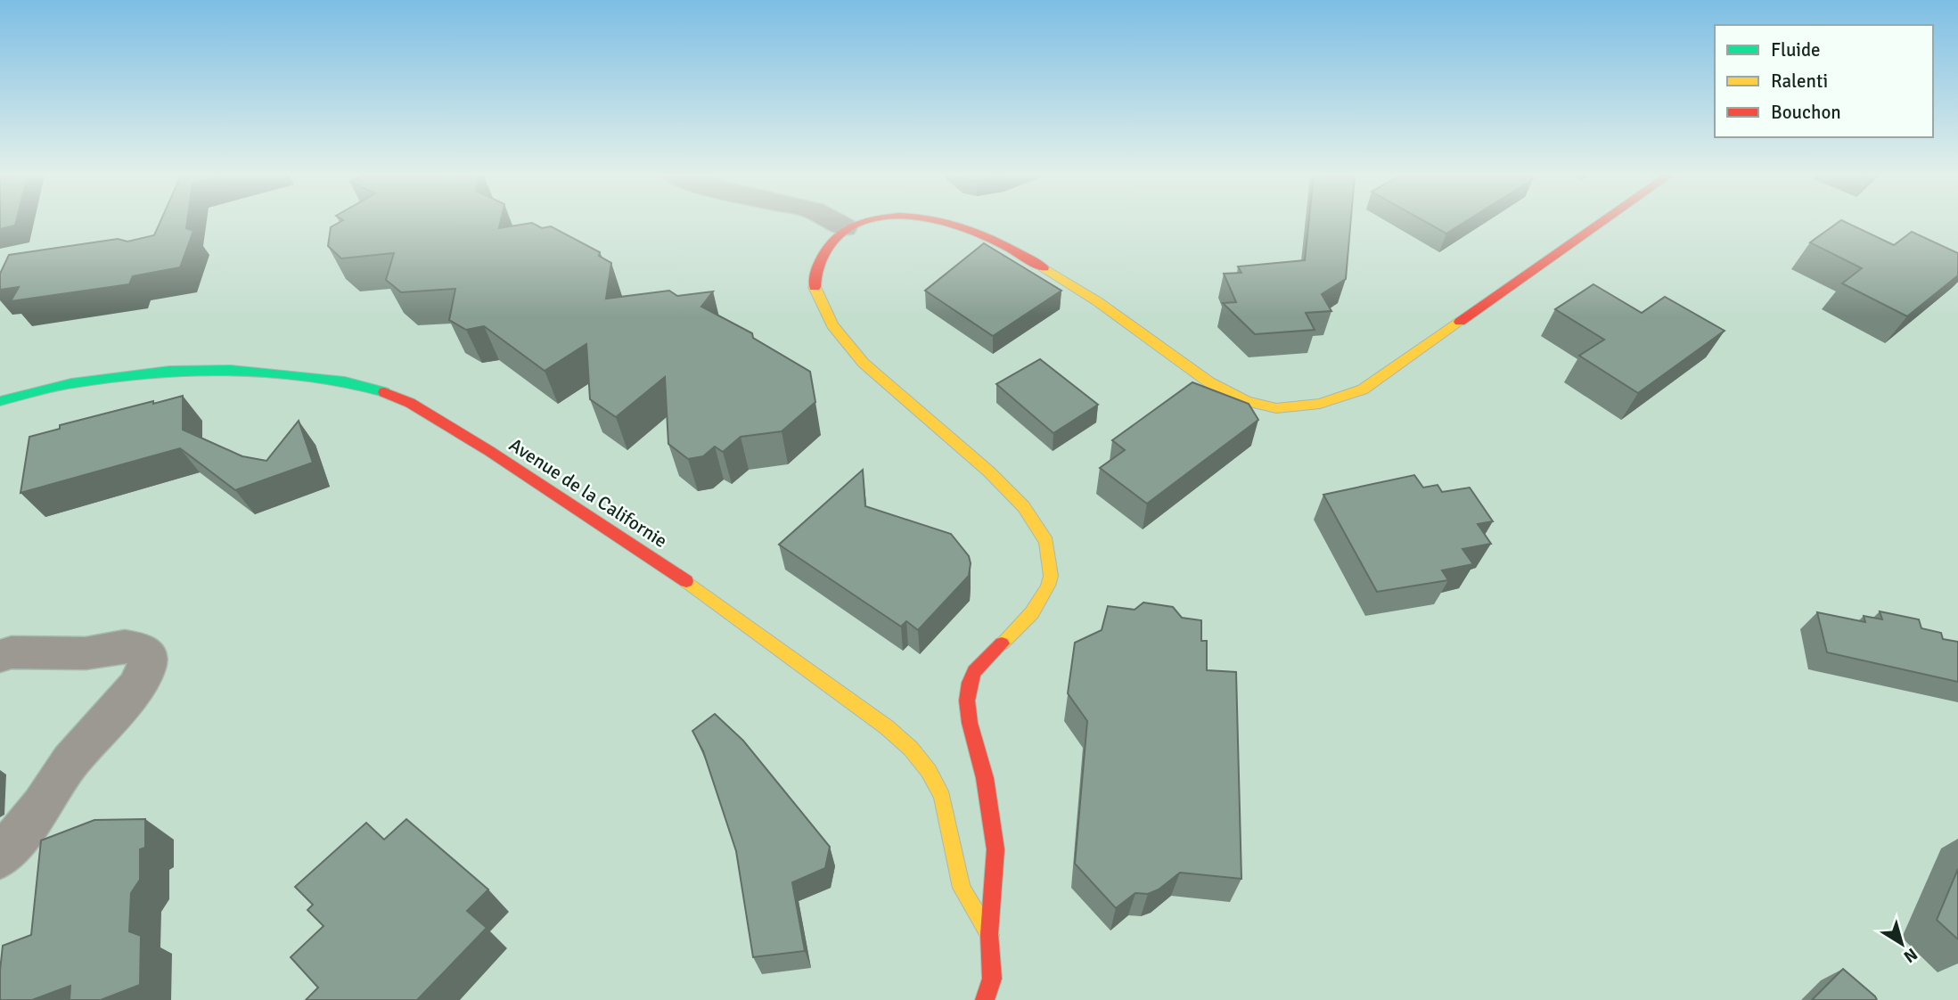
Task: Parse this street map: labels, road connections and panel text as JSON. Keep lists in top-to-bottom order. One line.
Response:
{"streets":{"street":["Avenue de la Californie"]},"legend":["Fluide","Ralenti","Bouchon"],"north":"bottom right"}
